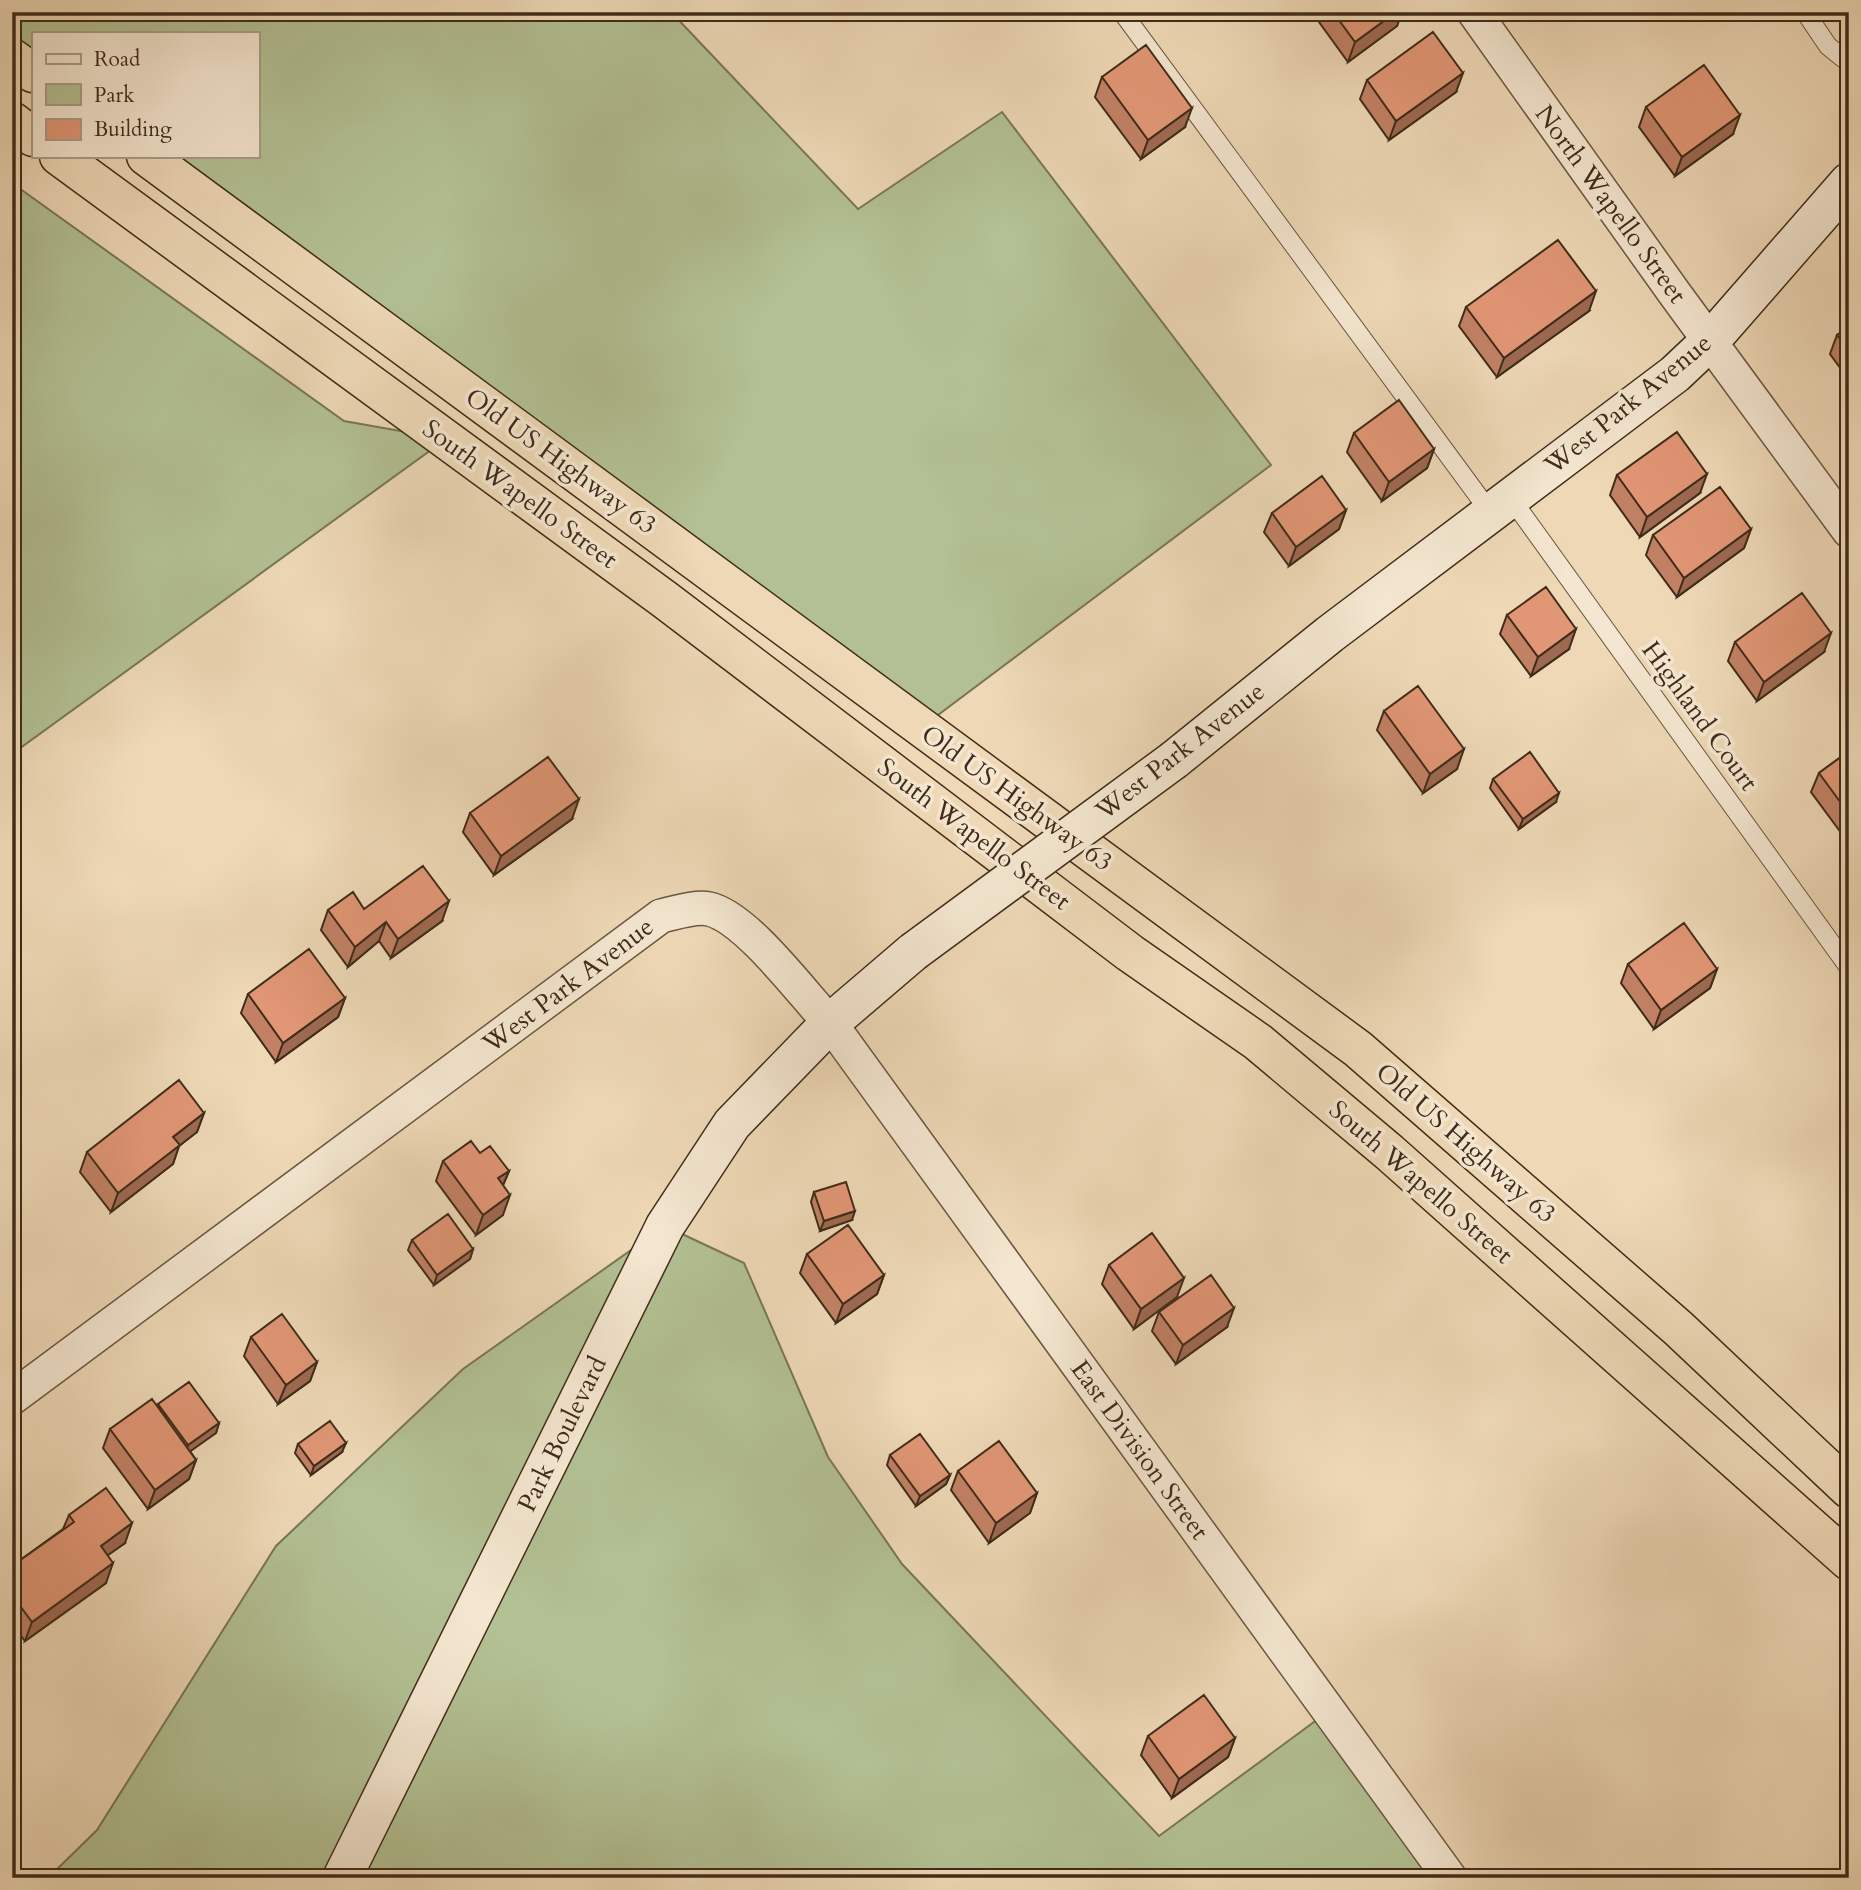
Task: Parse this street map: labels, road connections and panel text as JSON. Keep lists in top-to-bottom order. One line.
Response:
{"streets":{"highway":["Old US Highway 63","South Wapello Street"],"main road":["West Park Avenue","Park Boulevard"],"street":["North Wapello Street","East Division Street"],"lane":["Highland Court"]},"crossings":[["North Wapello Street","West Park Avenue"],["West Park Avenue","Highland Court"],["West Park Avenue","Park Boulevard"],["West Park Avenue","East Division Street"],["Park Boulevard","East Division Street"]],"legend":["Road","Park","Building"]}
